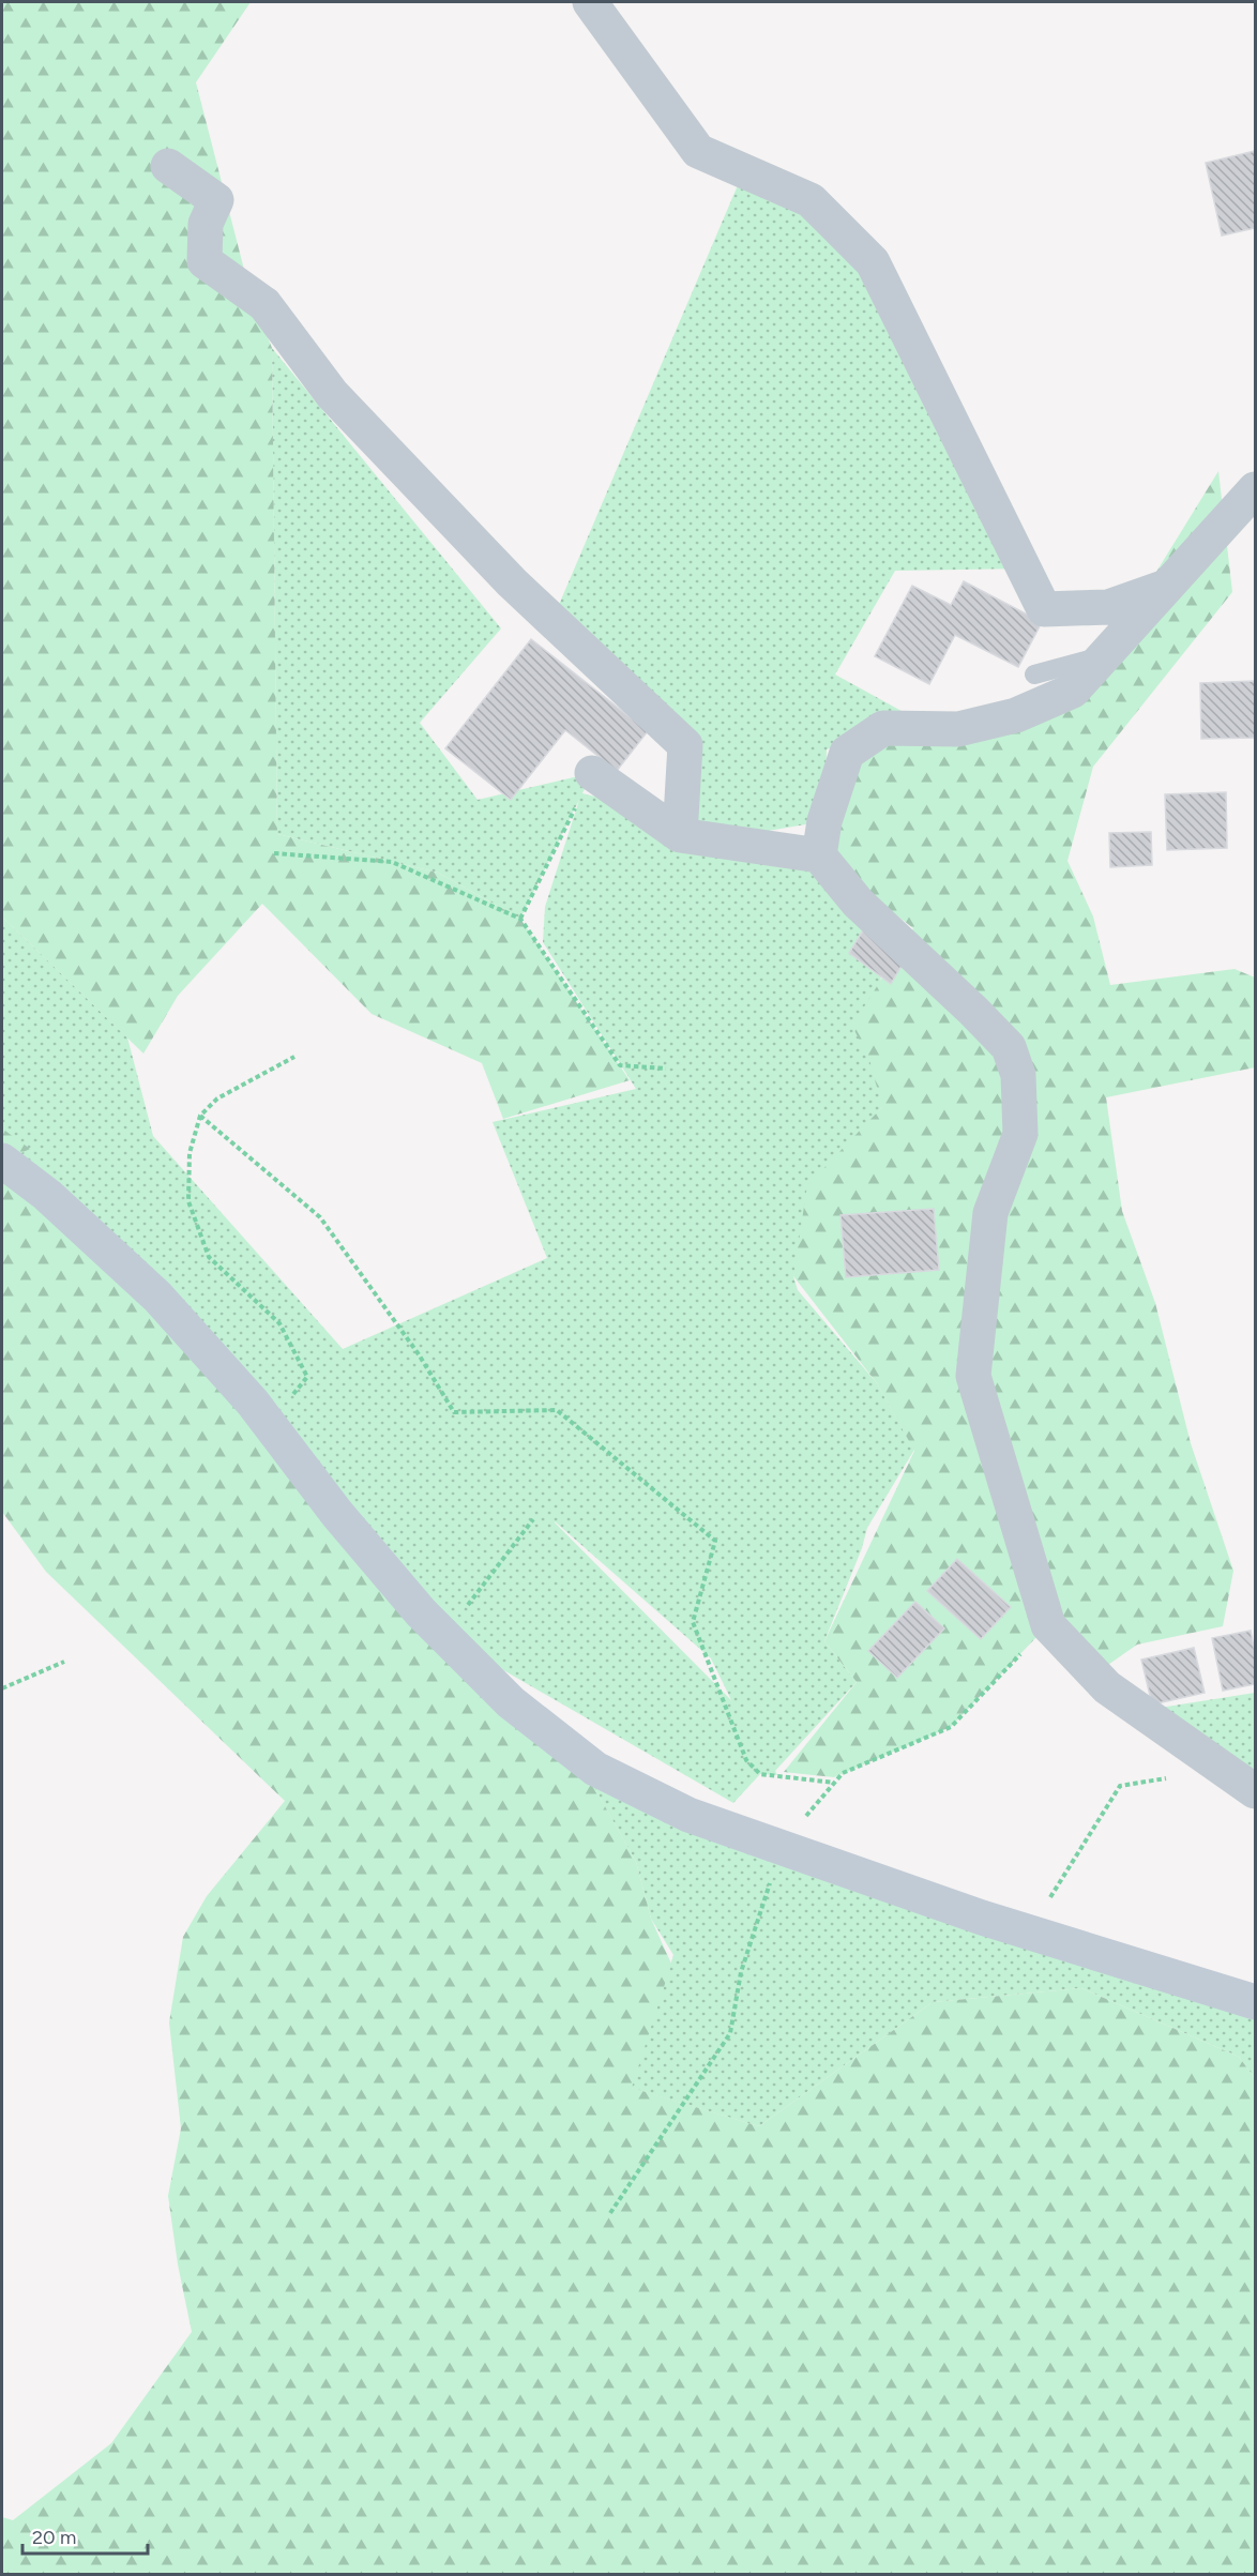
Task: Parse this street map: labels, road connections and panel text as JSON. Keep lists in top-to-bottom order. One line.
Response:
{"scale_bar":"20 m"}
